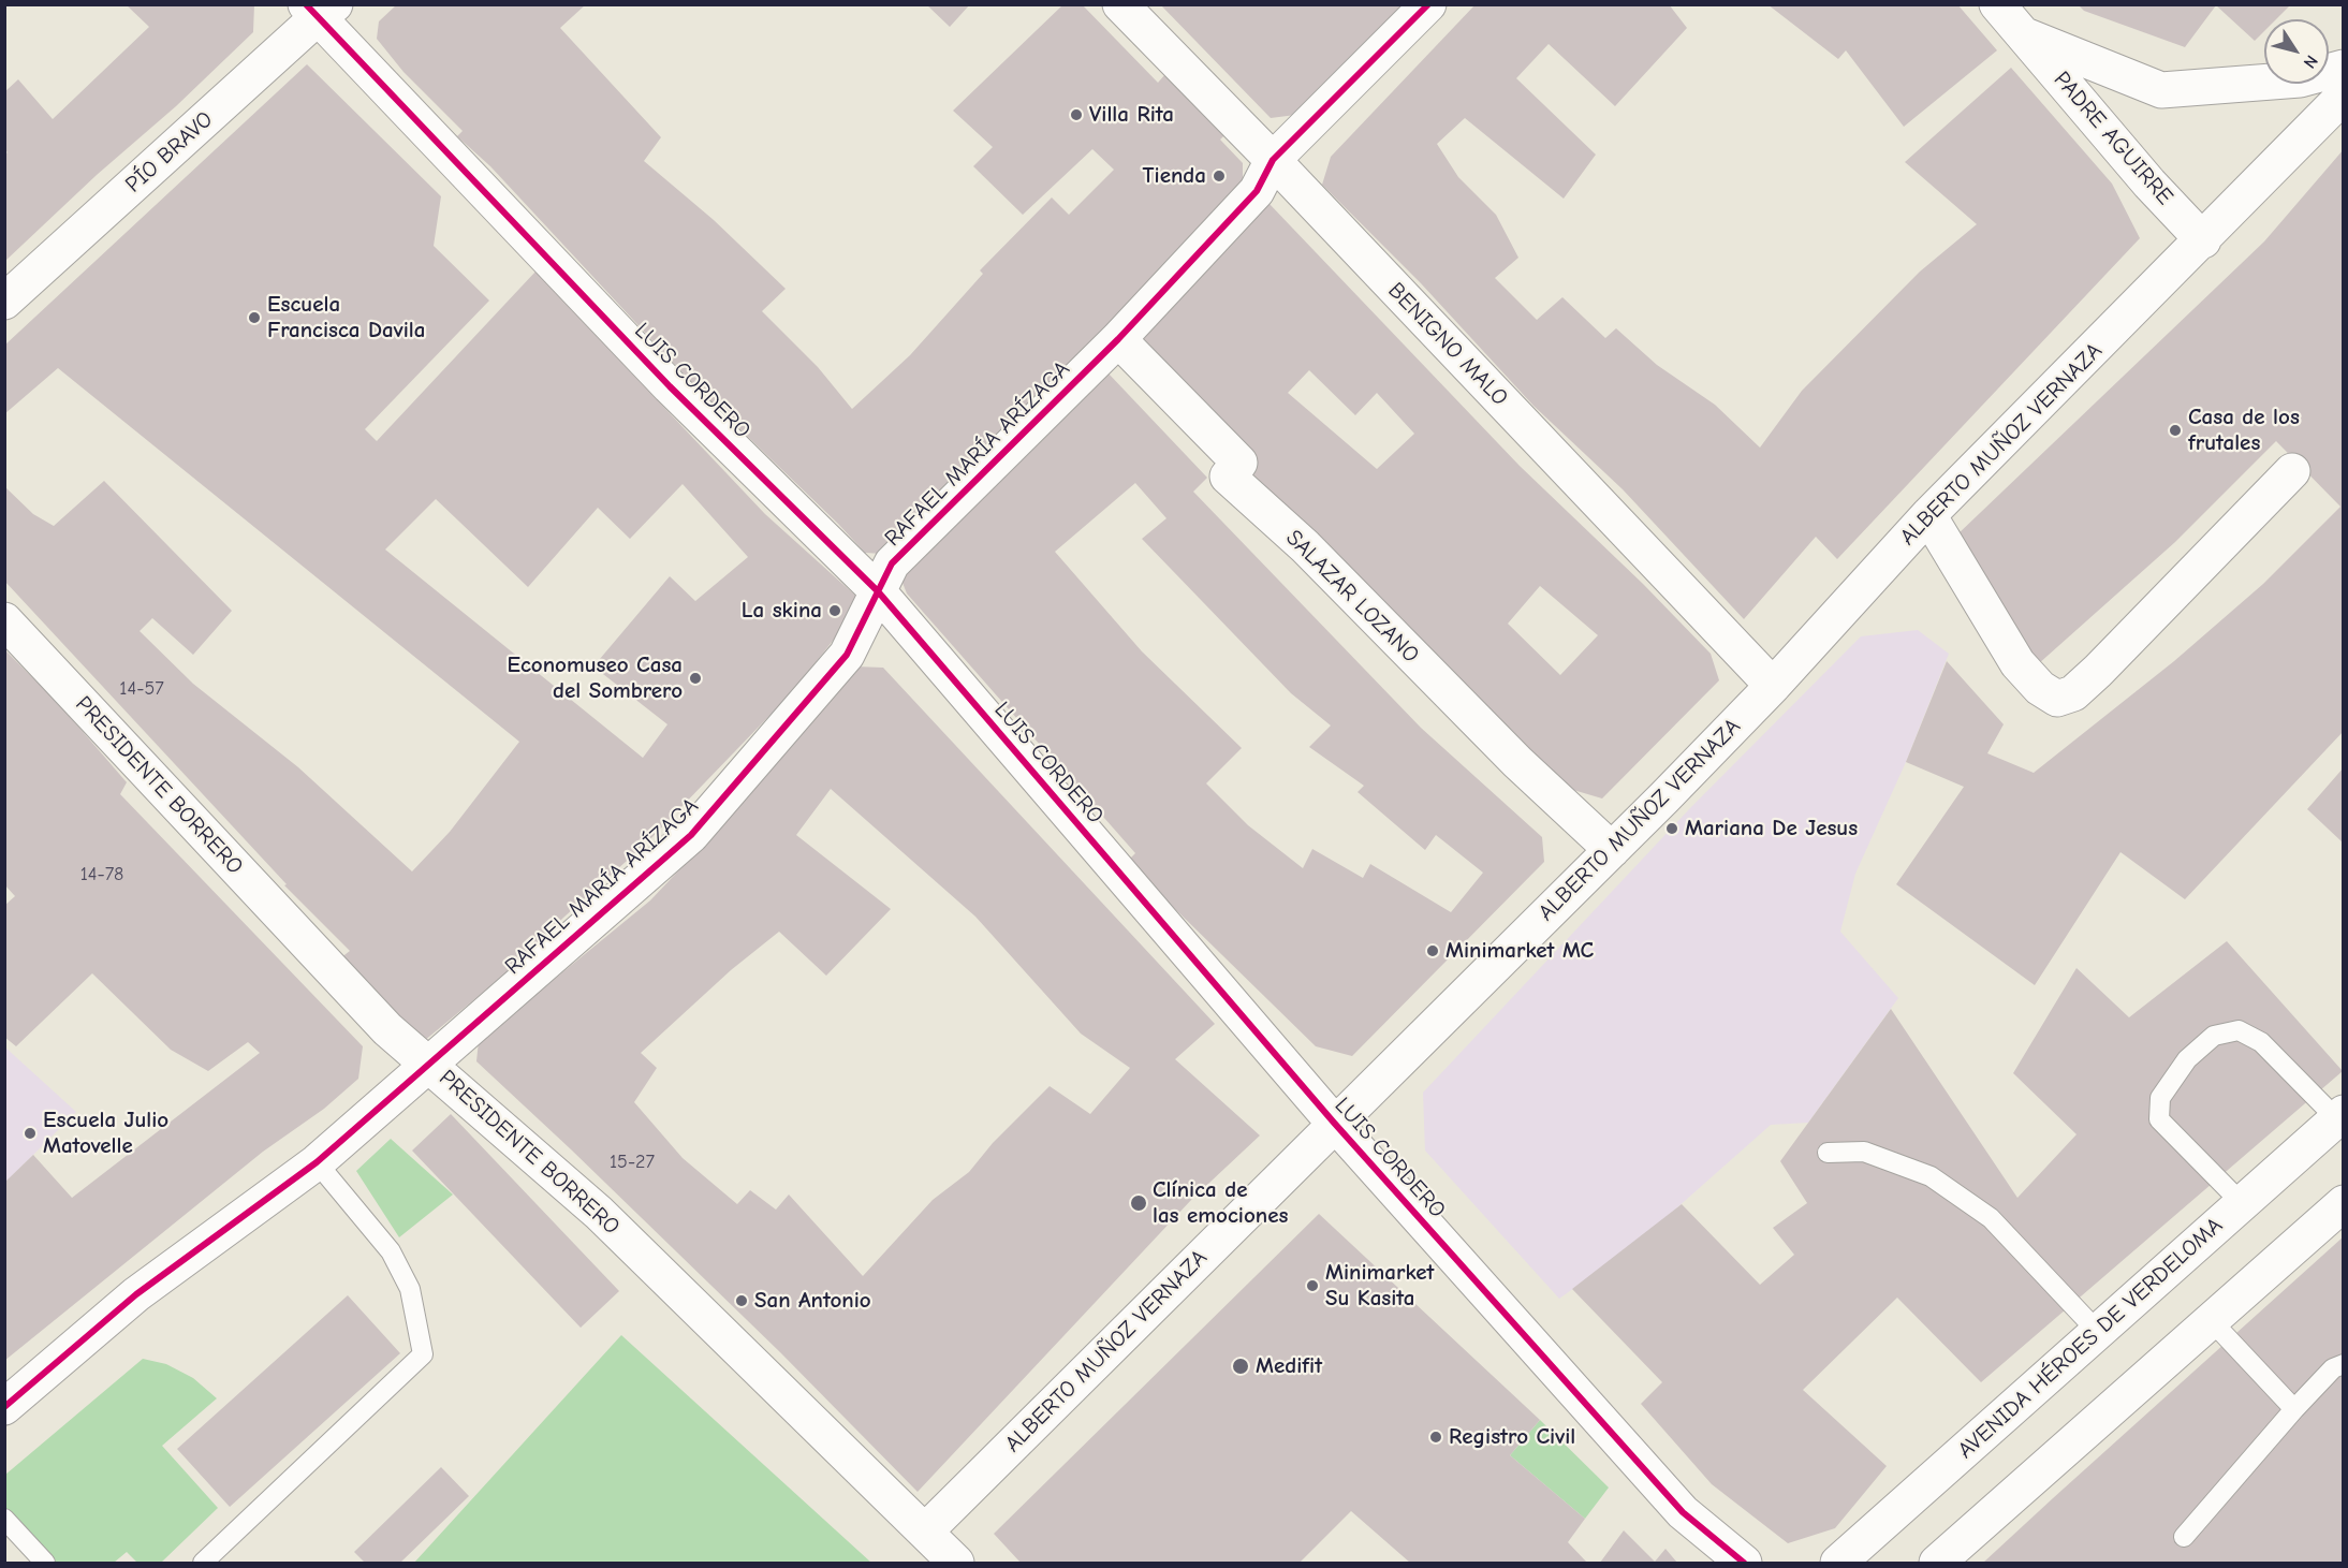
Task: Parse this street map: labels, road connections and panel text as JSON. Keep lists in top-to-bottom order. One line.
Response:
{"streets":{"street":["PADRE AGUIRRE","PÍO BRAVO","BENIGNO MALO","LUIS CORDERO","ALBERTO MUÑOZ VERNAZA","RAFAEL MARÍA ARÍZAGA","SALAZAR LOZANO","PRESIDENTE BORRERO","AVENIDA HÉROES DE VERDELOMA"]},"crossings":[["PADRE AGUIRRE","ALBERTO MUÑOZ VERNAZA"],["PÍO BRAVO","LUIS CORDERO"],["BENIGNO MALO","ALBERTO MUÑOZ VERNAZA"],["BENIGNO MALO","RAFAEL MARÍA ARÍZAGA"],["LUIS CORDERO","ALBERTO MUÑOZ VERNAZA"],["LUIS CORDERO","RAFAEL MARÍA ARÍZAGA"],["ALBERTO MUÑOZ VERNAZA","SALAZAR LOZANO"],["ALBERTO MUÑOZ VERNAZA","PRESIDENTE BORRERO"],["RAFAEL MARÍA ARÍZAGA","SALAZAR LOZANO"],["RAFAEL MARÍA ARÍZAGA","PRESIDENTE BORRERO"]],"places":["Villa Rita","Tienda","Escuela Francisca Davila","Casa de los frutales","La skina","Economuseo Casa del Sombrero","Mariana De Jesus","Minimarket MC","Escuela Julio Matovelle","Clínica de las emociones","Minimarket Su Kasita","San Antonio","Medifit","Registro Civil"],"house_numbers":["14-57","14-78","15-27"],"north":"bottom right"}
